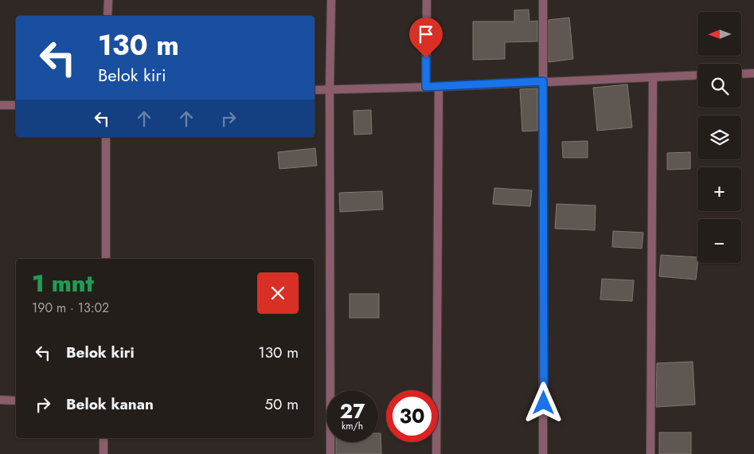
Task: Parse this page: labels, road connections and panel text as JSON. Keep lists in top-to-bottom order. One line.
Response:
{"north":"left","page":{"map_buttons":["+","−"],"turn":["130 m","Belok kiri"],"heading":["1 mnt","190 m · 13:02"],"list":[{"name":"Belok kiri","value":"130 m"},{"name":"Belok kanan","value":"50 m"}],"speed":"27 km/h","limit":"30"}}
